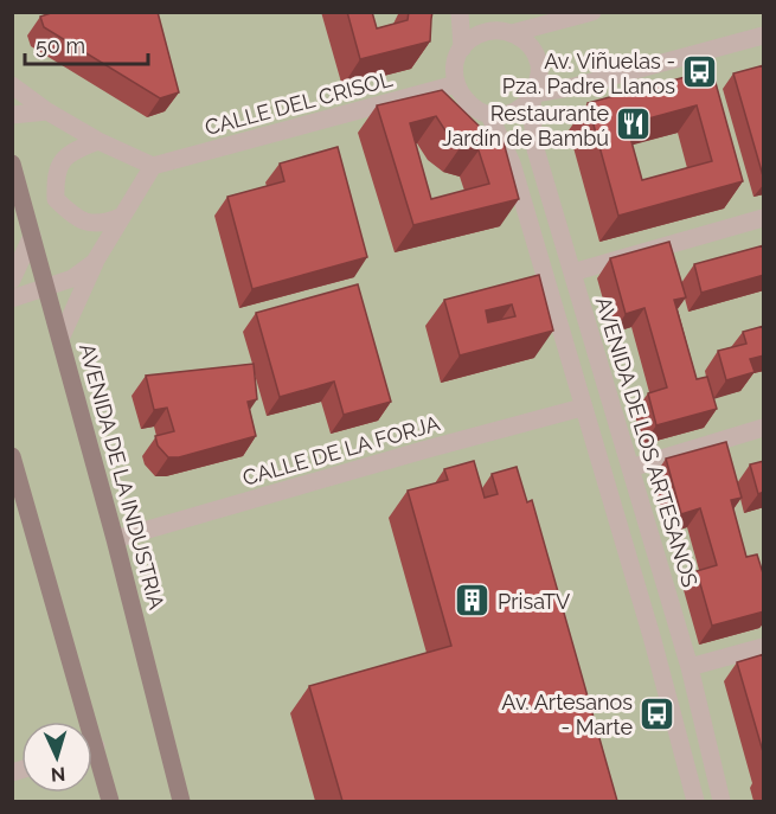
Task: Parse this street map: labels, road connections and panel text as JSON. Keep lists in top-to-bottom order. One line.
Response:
{"streets":{"street":["CALLE DEL CRISOL","AVENIDA DE LOS ARTESANOS","CALLE DE LA FORJA","AVENIDA DE LA INDUSTRIA"]},"crossings":[["CALLE DEL CRISOL","AVENIDA DE LOS ARTESANOS"],["CALLE DE LA FORJA","AVENIDA DE LA INDUSTRIA"]],"places":{"bus stop":["Av. Viñuelas - Pza. Padre Llanos","Av. Artesanos - Marte"],"restaurant":["Restaurante Jardín de Bambú"],"building":["PrisaTV"]},"scale_bar":"50 m","north":"bottom"}
